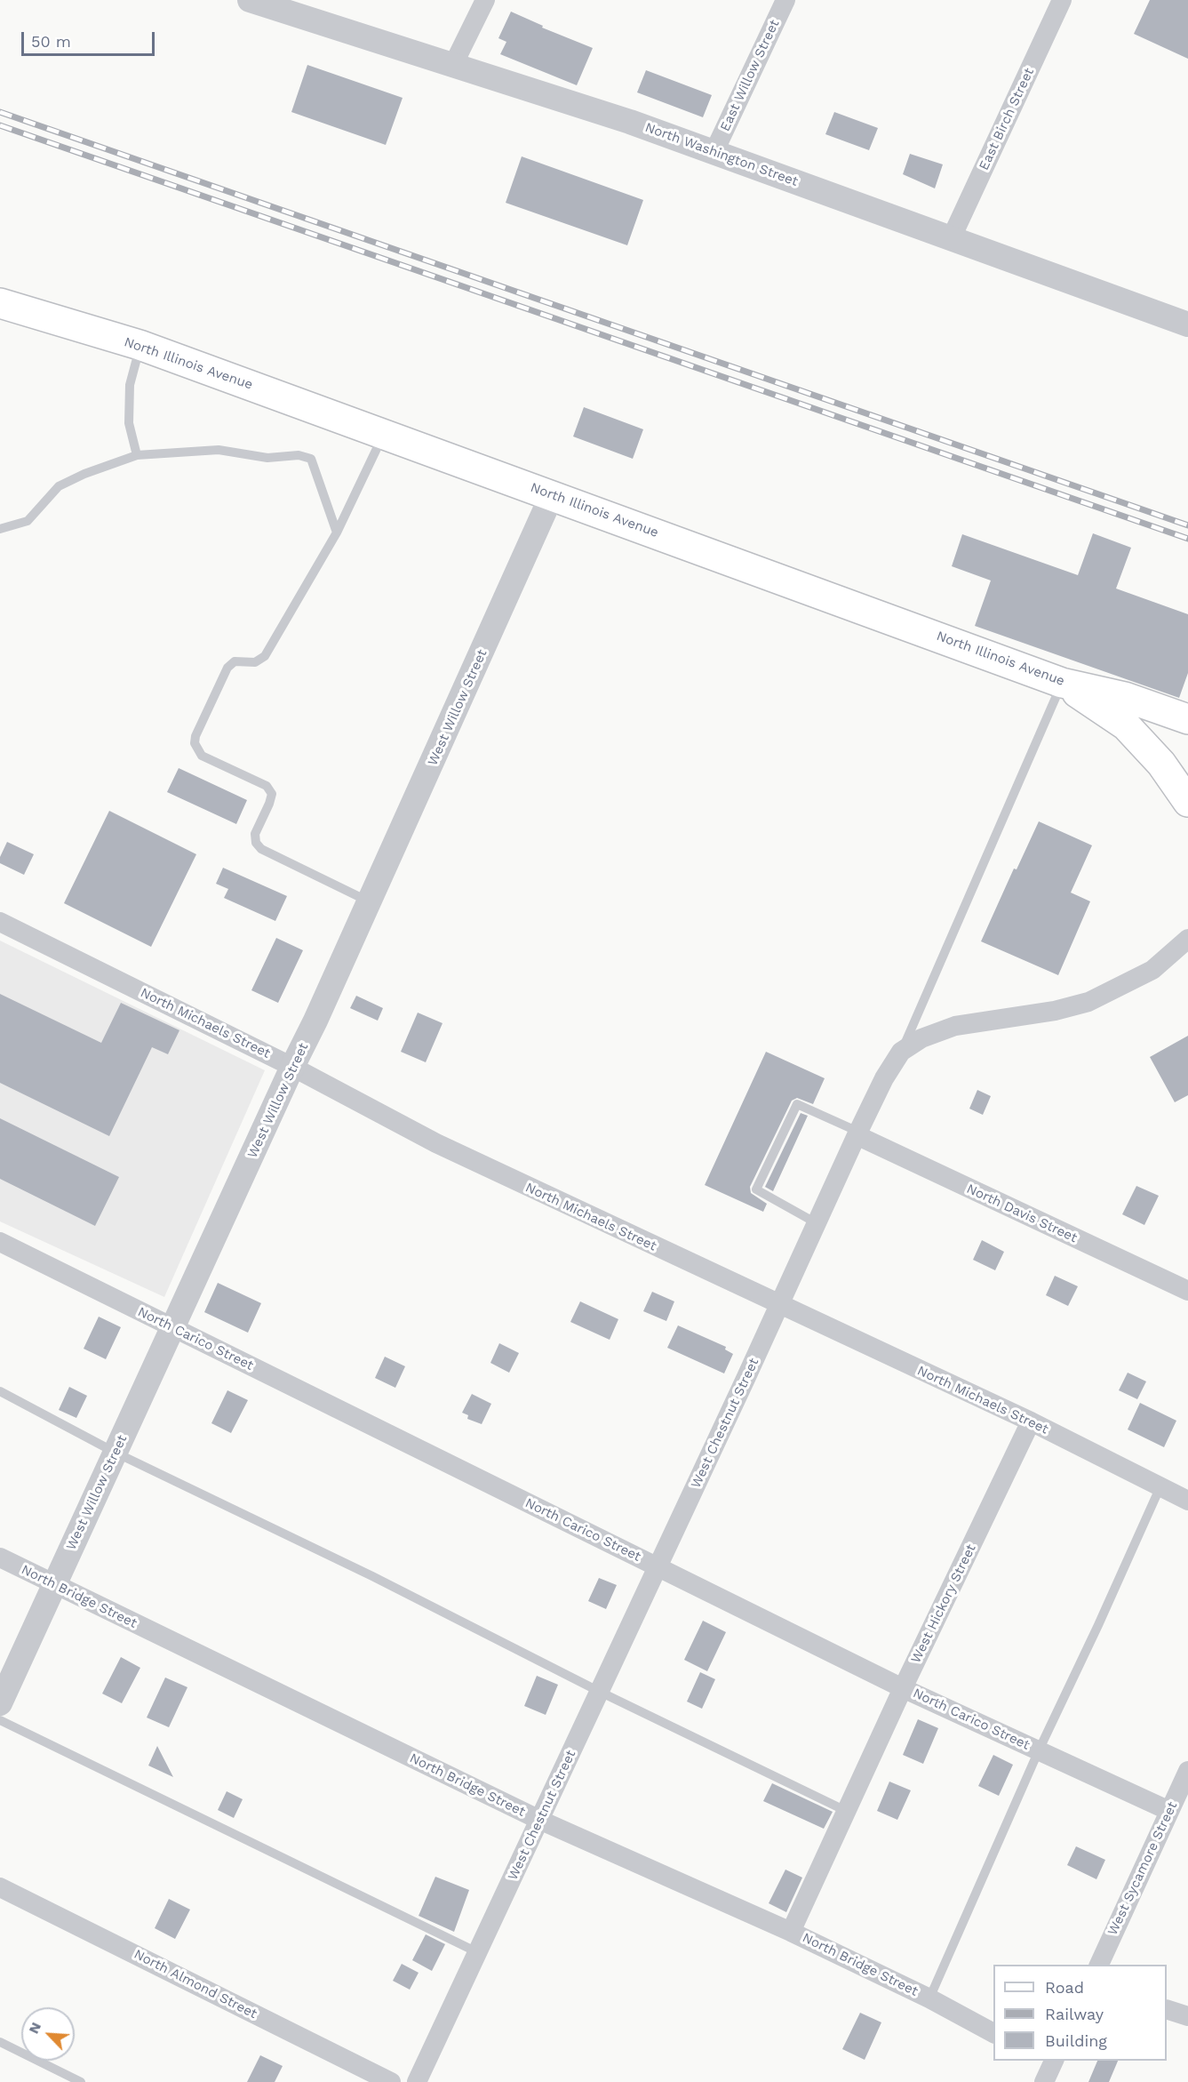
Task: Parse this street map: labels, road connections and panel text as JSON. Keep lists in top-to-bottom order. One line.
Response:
{"streets":{"main road":["North Illinois Avenue"],"street":["East Willow Street","East Birch Street","North Washington Street","West Willow Street","North Michaels Street","North Davis Street","North Carico Street","West Chestnut Street","North Bridge Street","West Hickory Street","West Sycamore Street","North Almond Street"]},"crossings":[["East Willow Street","North Washington Street"],["East Birch Street","North Washington Street"],["North Illinois Avenue","West Willow Street"],["West Willow Street","North Michaels Street"],["West Willow Street","North Carico Street"],["West Willow Street","North Bridge Street"],["North Michaels Street","West Chestnut Street"],["North Michaels Street","West Hickory Street"],["North Davis Street","West Chestnut Street"],["North Carico Street","West Chestnut Street"],["North Carico Street","West Hickory Street"],["North Carico Street","West Sycamore Street"],["West Chestnut Street","North Bridge Street"],["North Bridge Street","West Hickory Street"]],"legend":["Road","Railway","Building"],"scale_bar":"50 m","north":"top left"}
